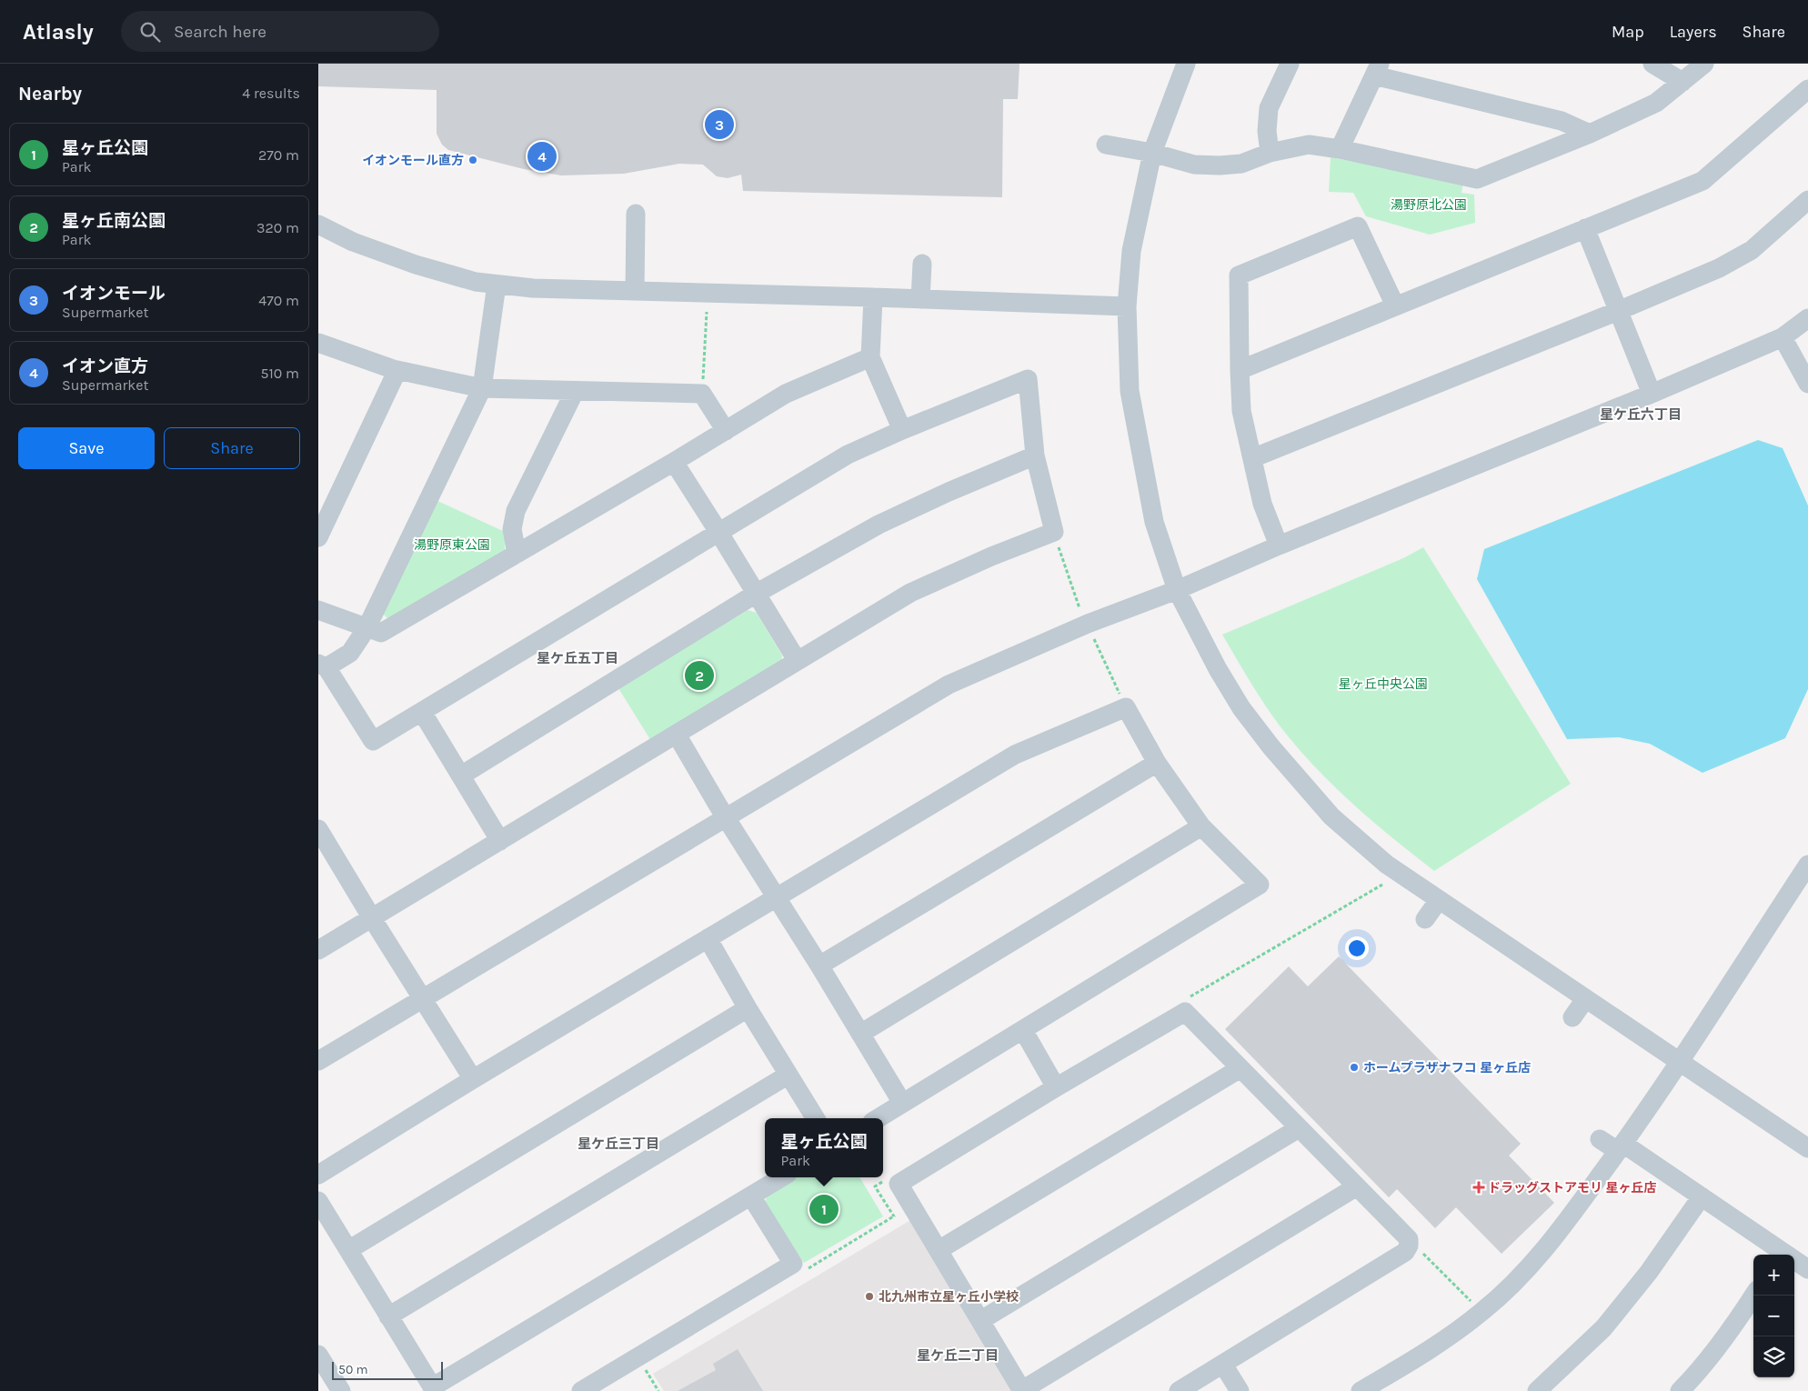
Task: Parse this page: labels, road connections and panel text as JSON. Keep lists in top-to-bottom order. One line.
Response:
{"districts":["星ケ丘六丁目","星ケ丘五丁目","星ケ丘三丁目","星ケ丘二丁目"],"parks":["湯野原北公園","湯野原東公園","星ヶ丘中央公園"],"places":{"other":["イオンモール直方","ホームプラザナフコ 星ヶ丘店","北九州市立星ヶ丘小学校"],"health":["ドラッグストアモリ 星ヶ丘店"]},"scale_bar":"50 m","page":{"header":"Atlasly","search":"Search here","nav":["Map","Layers","Share"],"heading":["Nearby","4 results"],"pins":["3","4","2","1"],"list":[{"mark":"1","name":"星ヶ丘公園","note":"Park","value":"270 m"},{"mark":"2","name":"星ヶ丘南公園","note":"Park","value":"320 m"},{"mark":"3","name":"イオンモール","note":"Supermarket","value":"470 m"},{"mark":"4","name":"イオン直方","note":"Supermarket","value":"510 m"}],"buttons":["Save","Share"],"popup":["星ヶ丘公園","Park"],"map_buttons":["+","−"],"scale":"50 m"}}
